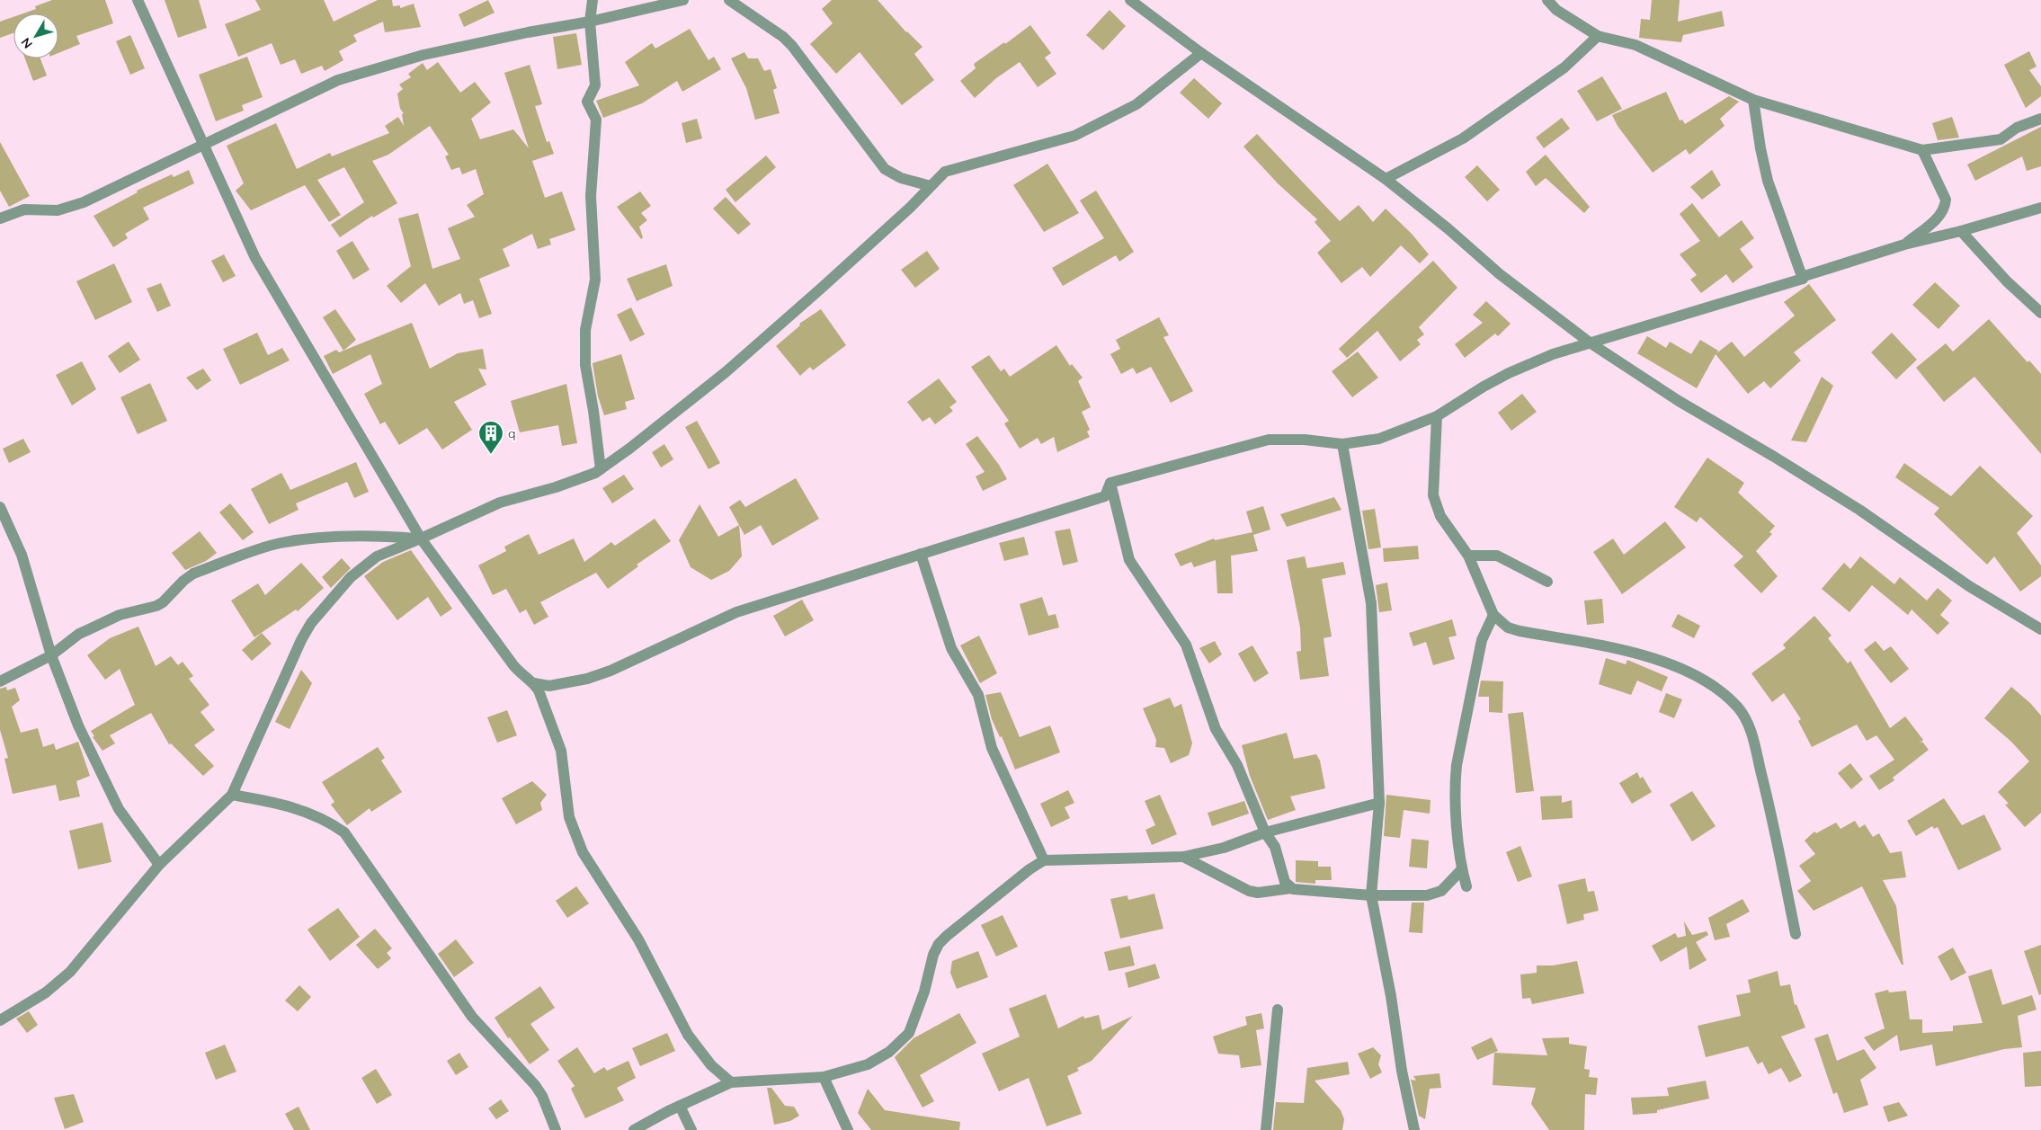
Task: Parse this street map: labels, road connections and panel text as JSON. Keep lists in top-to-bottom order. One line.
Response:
{"places":{"building":["q"]},"north":"bottom left"}
